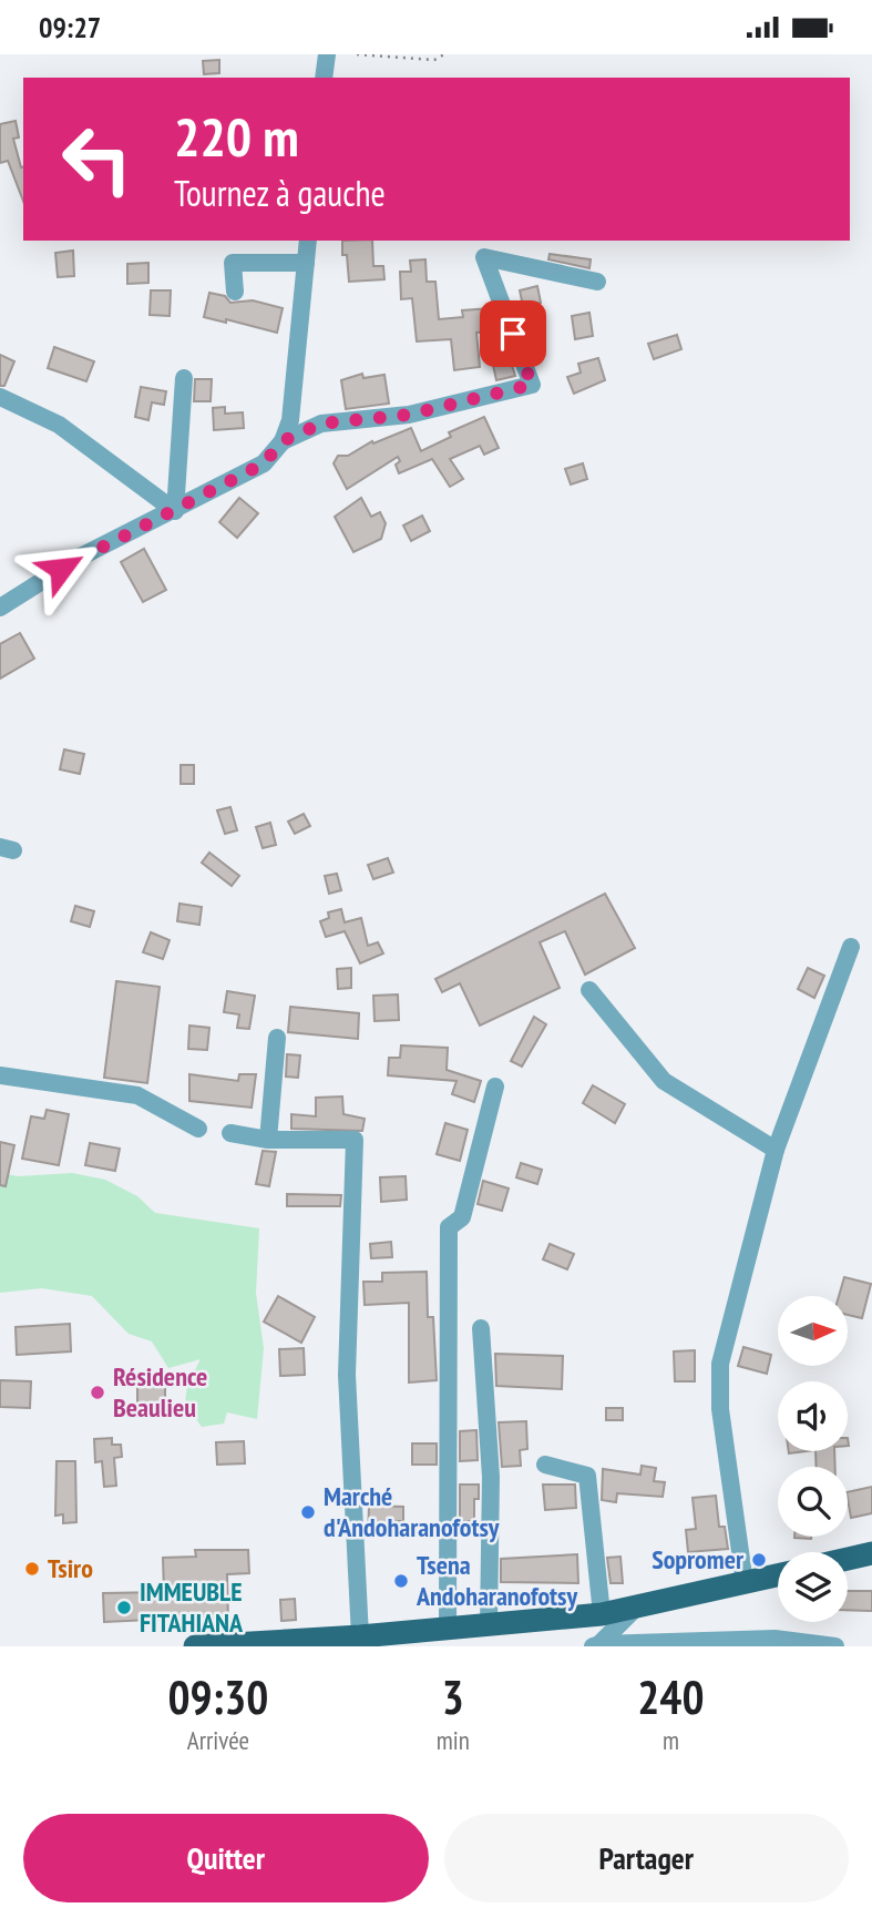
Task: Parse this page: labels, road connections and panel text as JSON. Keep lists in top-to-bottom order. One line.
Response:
{"places":["Résidence Beaulieu","Marché d'Andoharanofotsy","Sopromer","Tsiro","Tsena Andoharanofotsy","IMMEUBLE FITAHIANA"],"north":"right","page":{"status":"09:27","turn":["220 m","Tournez à gauche"],"eta":["09:30","Arrivée","3","min","240","m"],"buttons":["Quitter","Partager"]}}
